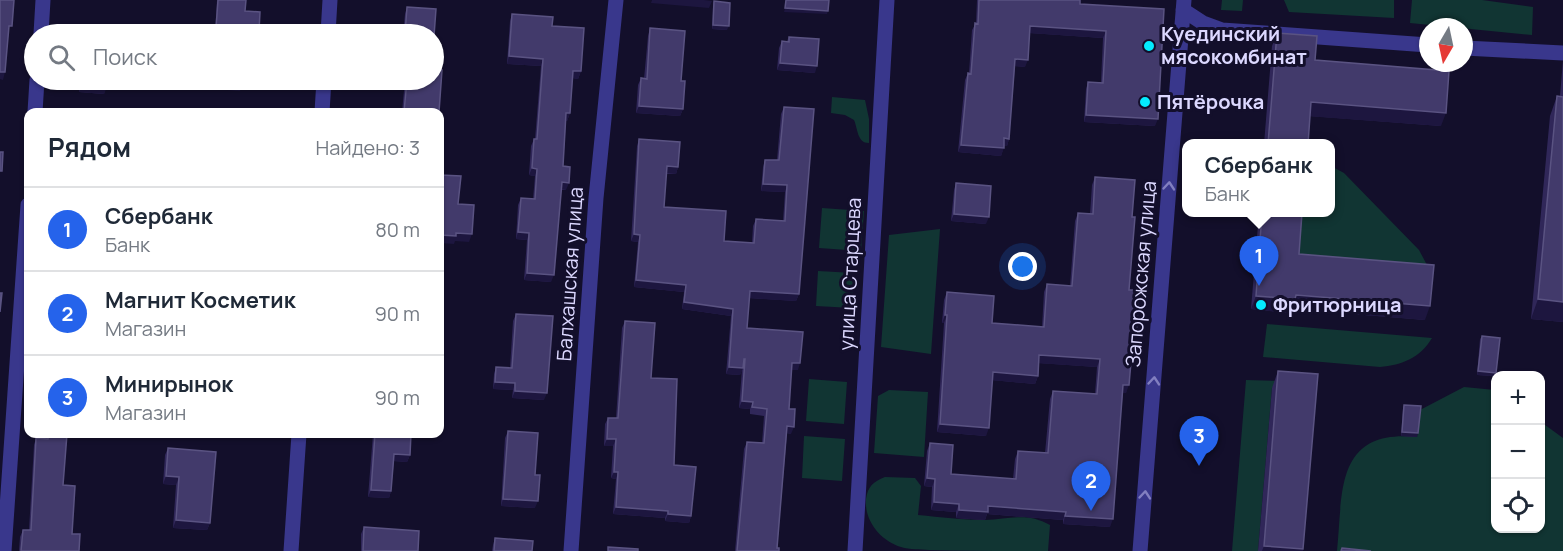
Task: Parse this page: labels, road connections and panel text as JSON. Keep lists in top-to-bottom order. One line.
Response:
{"streets":{"street":["Балхашская улица","улица Старцева","Запорожская улица"]},"one_way":["Запорожская улица"],"places":["Куединский мясокомбинат","Пятёрочка","Фритюрница"],"north":"bottom","page":{"search":"Поиск","heading":["Рядом","Найдено: 3"],"popup":["Сбербанк","Банк"],"list":[{"mark":"1","name":"Сбербанк","note":"Банк","value":"80 m"},{"mark":"2","name":"Магнит Косметик","note":"Магазин","value":"90 m"},{"mark":"3","name":"Минирынок","note":"Магазин","value":"90 m"}],"pins":["1","3","2"],"map_buttons":["+","−"]}}
